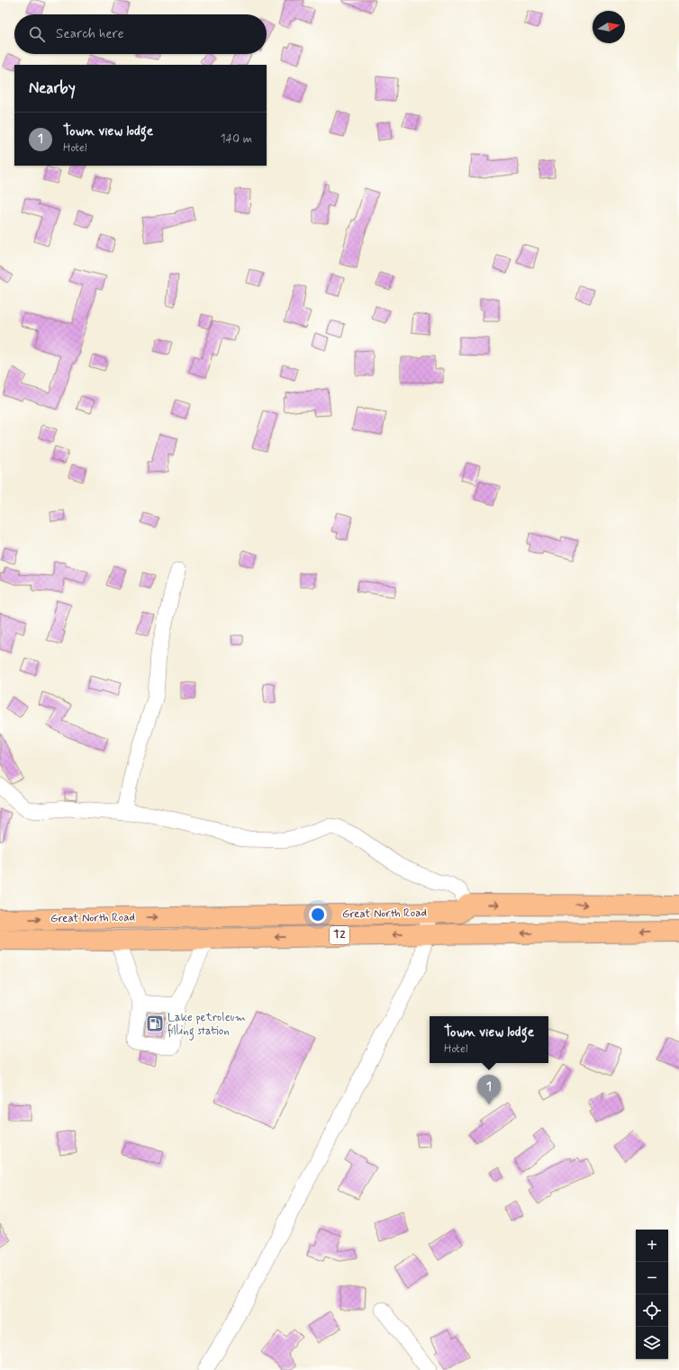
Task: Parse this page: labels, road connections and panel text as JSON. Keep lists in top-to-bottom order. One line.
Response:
{"streets":{"highway":["Great North Road","T2"]},"places":{"fuel station":["Lake petroleum filling station"]},"north":"right","page":{"search":"Search here","heading":"Nearby","list":[{"mark":"1","name":"Town view lodge","note":"Hotel","value":"140 m"}],"popup":["Town view lodge","Hotel"],"pins":"1","map_buttons":["+","−"]}}
